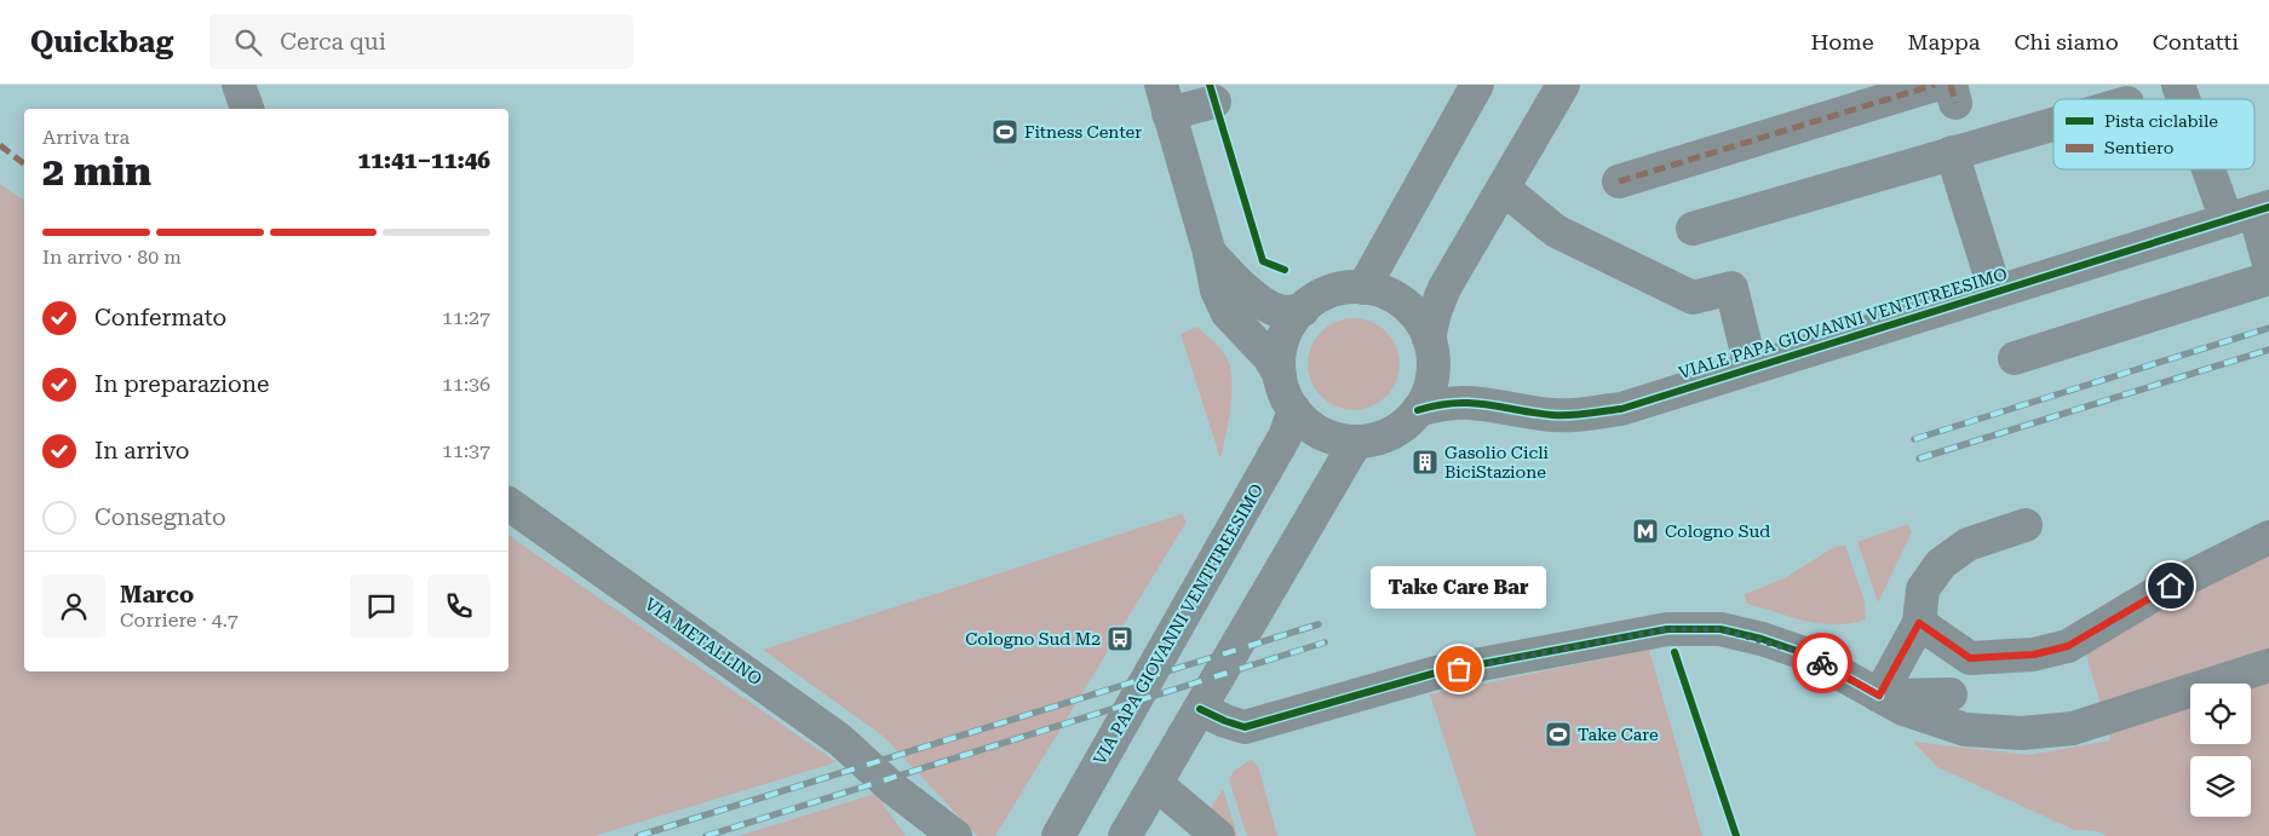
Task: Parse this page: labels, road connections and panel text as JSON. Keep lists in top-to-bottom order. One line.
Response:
{"streets":{"street":["VIALE PAPA GIOVANNI VENTITREESIMO","VIA PAPA GIOVANNI VENTITREESIMO","VIA METALLINO"]},"crossings":[["VIALE PAPA GIOVANNI VENTITREESIMO","VIA PAPA GIOVANNI VENTITREESIMO"]],"places":{"sports":["Fitness Center","Take Care"],"building":["Gasolio Cicli BiciStazione"],"metro station":["Cologno Sud"],"bus stop":["Cologno Sud M2"],"other":["Take Care Bar"]},"legend":["Pista ciclabile","Sentiero"],"page":{"header":"Quickbag","search":"Cerca qui","nav":["Home","Mappa","Chi siamo","Contatti"],"heading":["2 min","Arriva tra","11:41–11:46"],"panel":["Marco","Corriere · 4.7"],"bar":"In arrivo · 80 m","list":[["Confermato","11:27"],["In preparazione","11:36"],["In arrivo","11:37"],"Consegnato"],"bubble":"Take Care Bar"}}
